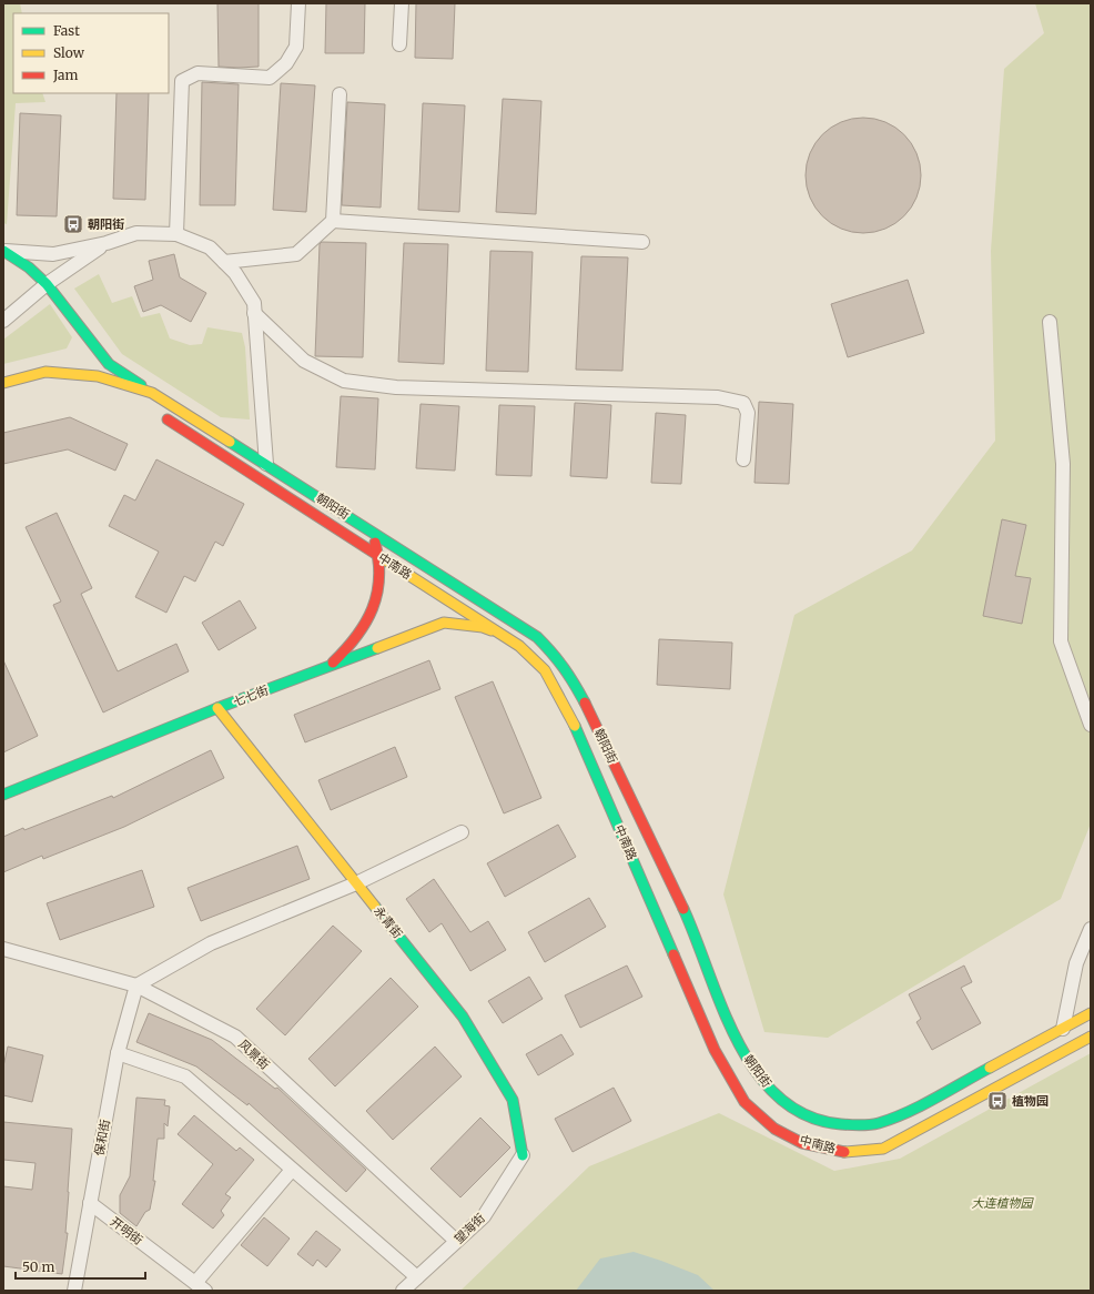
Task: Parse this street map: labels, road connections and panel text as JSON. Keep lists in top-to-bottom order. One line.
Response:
{"streets":{"main road":["朝阳街","中南路","七七街","永青街"],"street":["风景街","保和街","望海街","开明街"]},"crossings":[["朝阳街","中南路"],["中南路","七七街"],["七七街","永青街"],["永青街","望海街"],["风景街","保和街"],["风景街","望海街"],["保和街","开明街"]],"parks":["大连植物园"],"places":{"bus stop":["朝阳街","植物园"]},"legend":["Fast","Slow","Jam"],"scale_bar":"50 m"}
